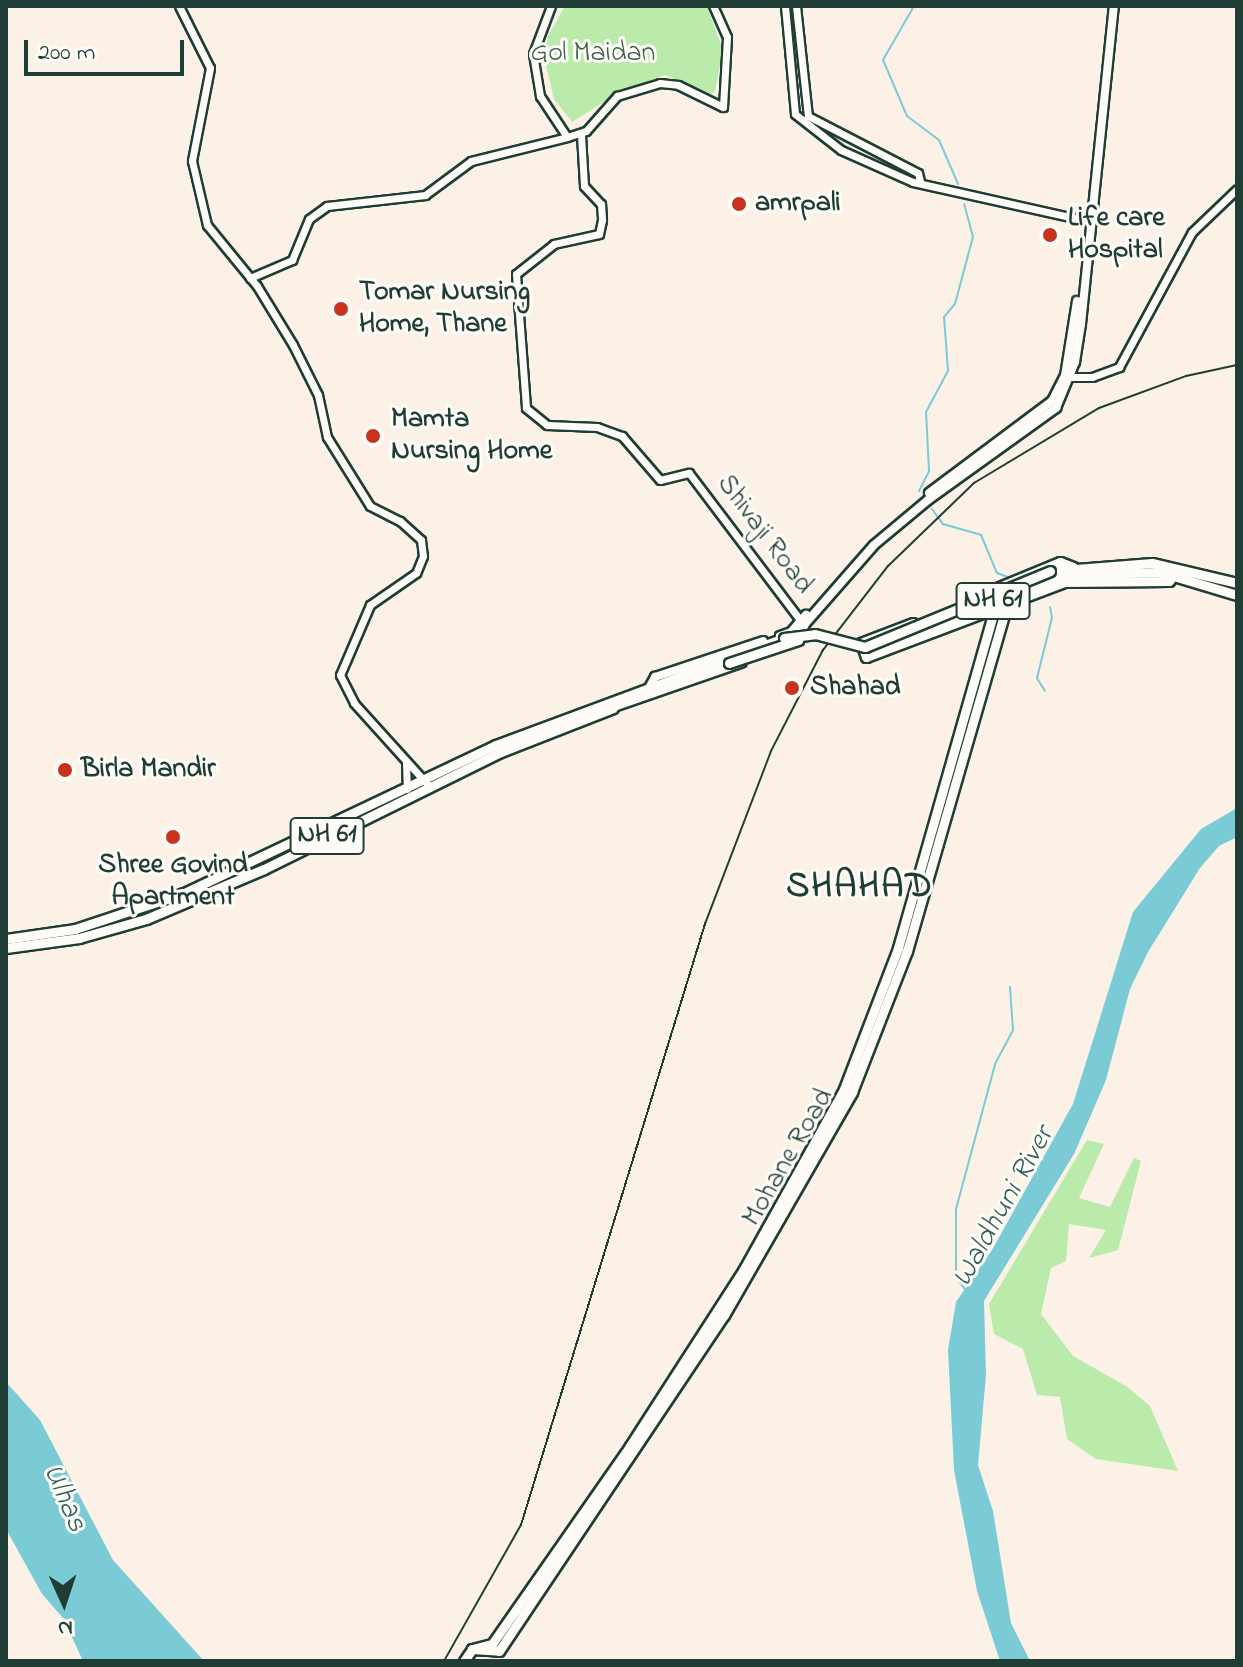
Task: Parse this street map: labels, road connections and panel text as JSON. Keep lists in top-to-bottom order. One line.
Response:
{"streets":{"main road":["NH 61","Mohane Road"],"street":["Shivaji Road"]},"districts":["SHAHAD"],"water":["Waldhuni River","Ulhas"],"parks":["Gol Maidan"],"places":["amrpali","Life care Hospital","Tomar Nursing Home, Thane","Mamta Nursing Home","Shahad","Birla Mandir","Shree Govind Apartment"],"scale_bar":"200 m","north":"bottom"}
